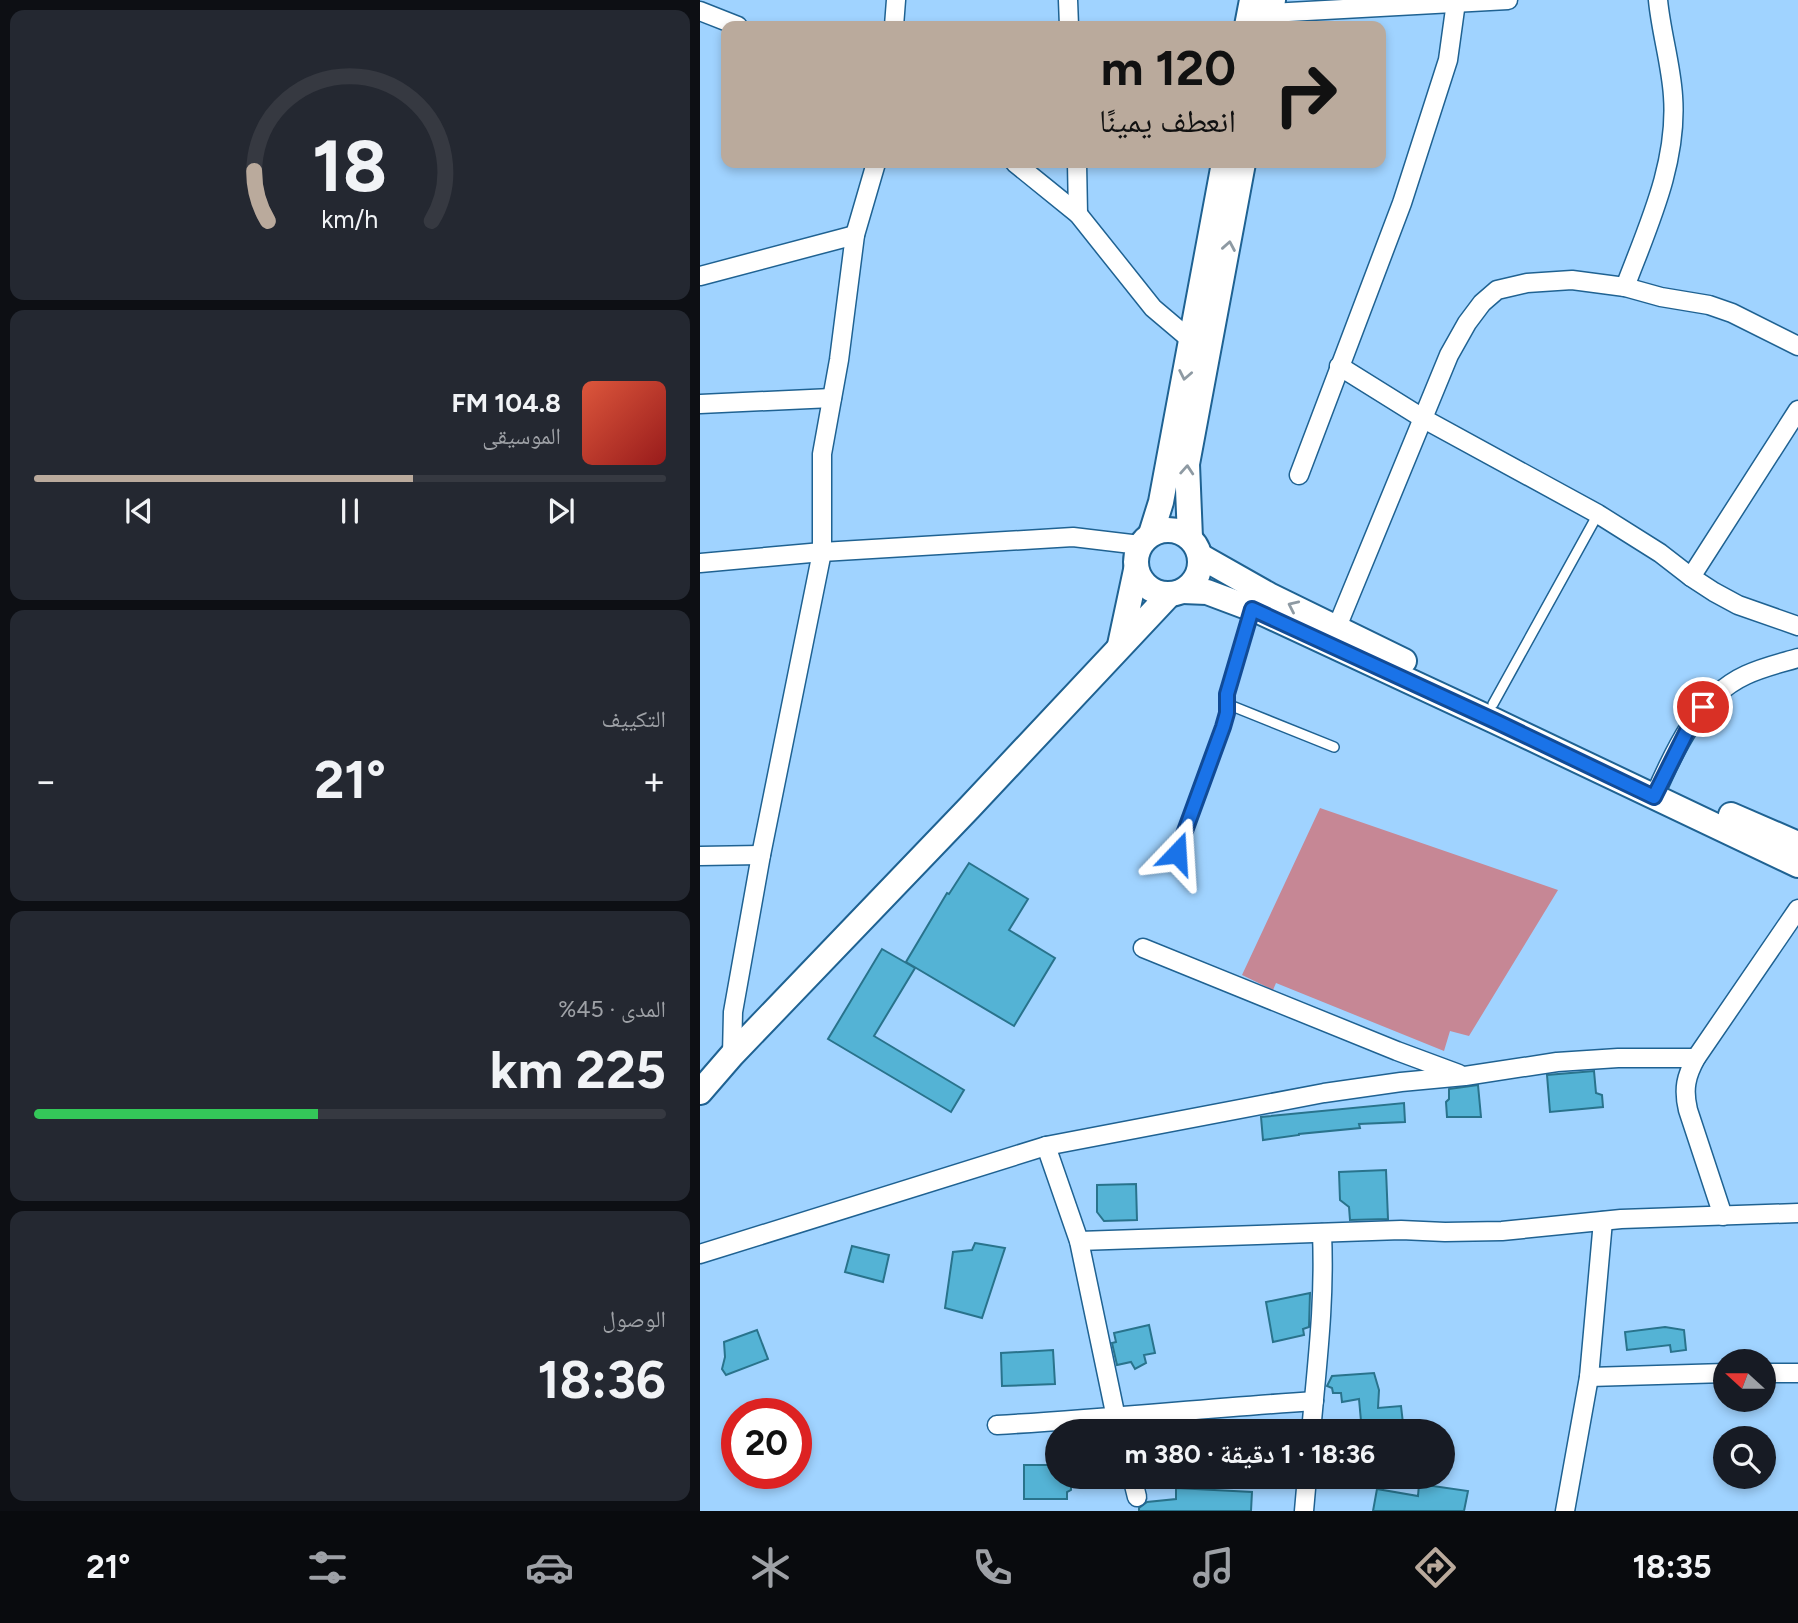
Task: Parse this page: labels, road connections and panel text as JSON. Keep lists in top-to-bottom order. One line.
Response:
{"north":"left","page":{"turn":["120 m","انعطف يمينًا"],"song":["104.8 FM","الموسيقى"],"tile":["التكييف",["المدى · 45%","225 km"],["الوصول","18:36"]],"heat":["−","21°","+"],"limit":"20","trip":"18:36 · 1 دقيقة · 380 m","tabs":["18:35","21°"],"gauge":["18","km/h"]}}
